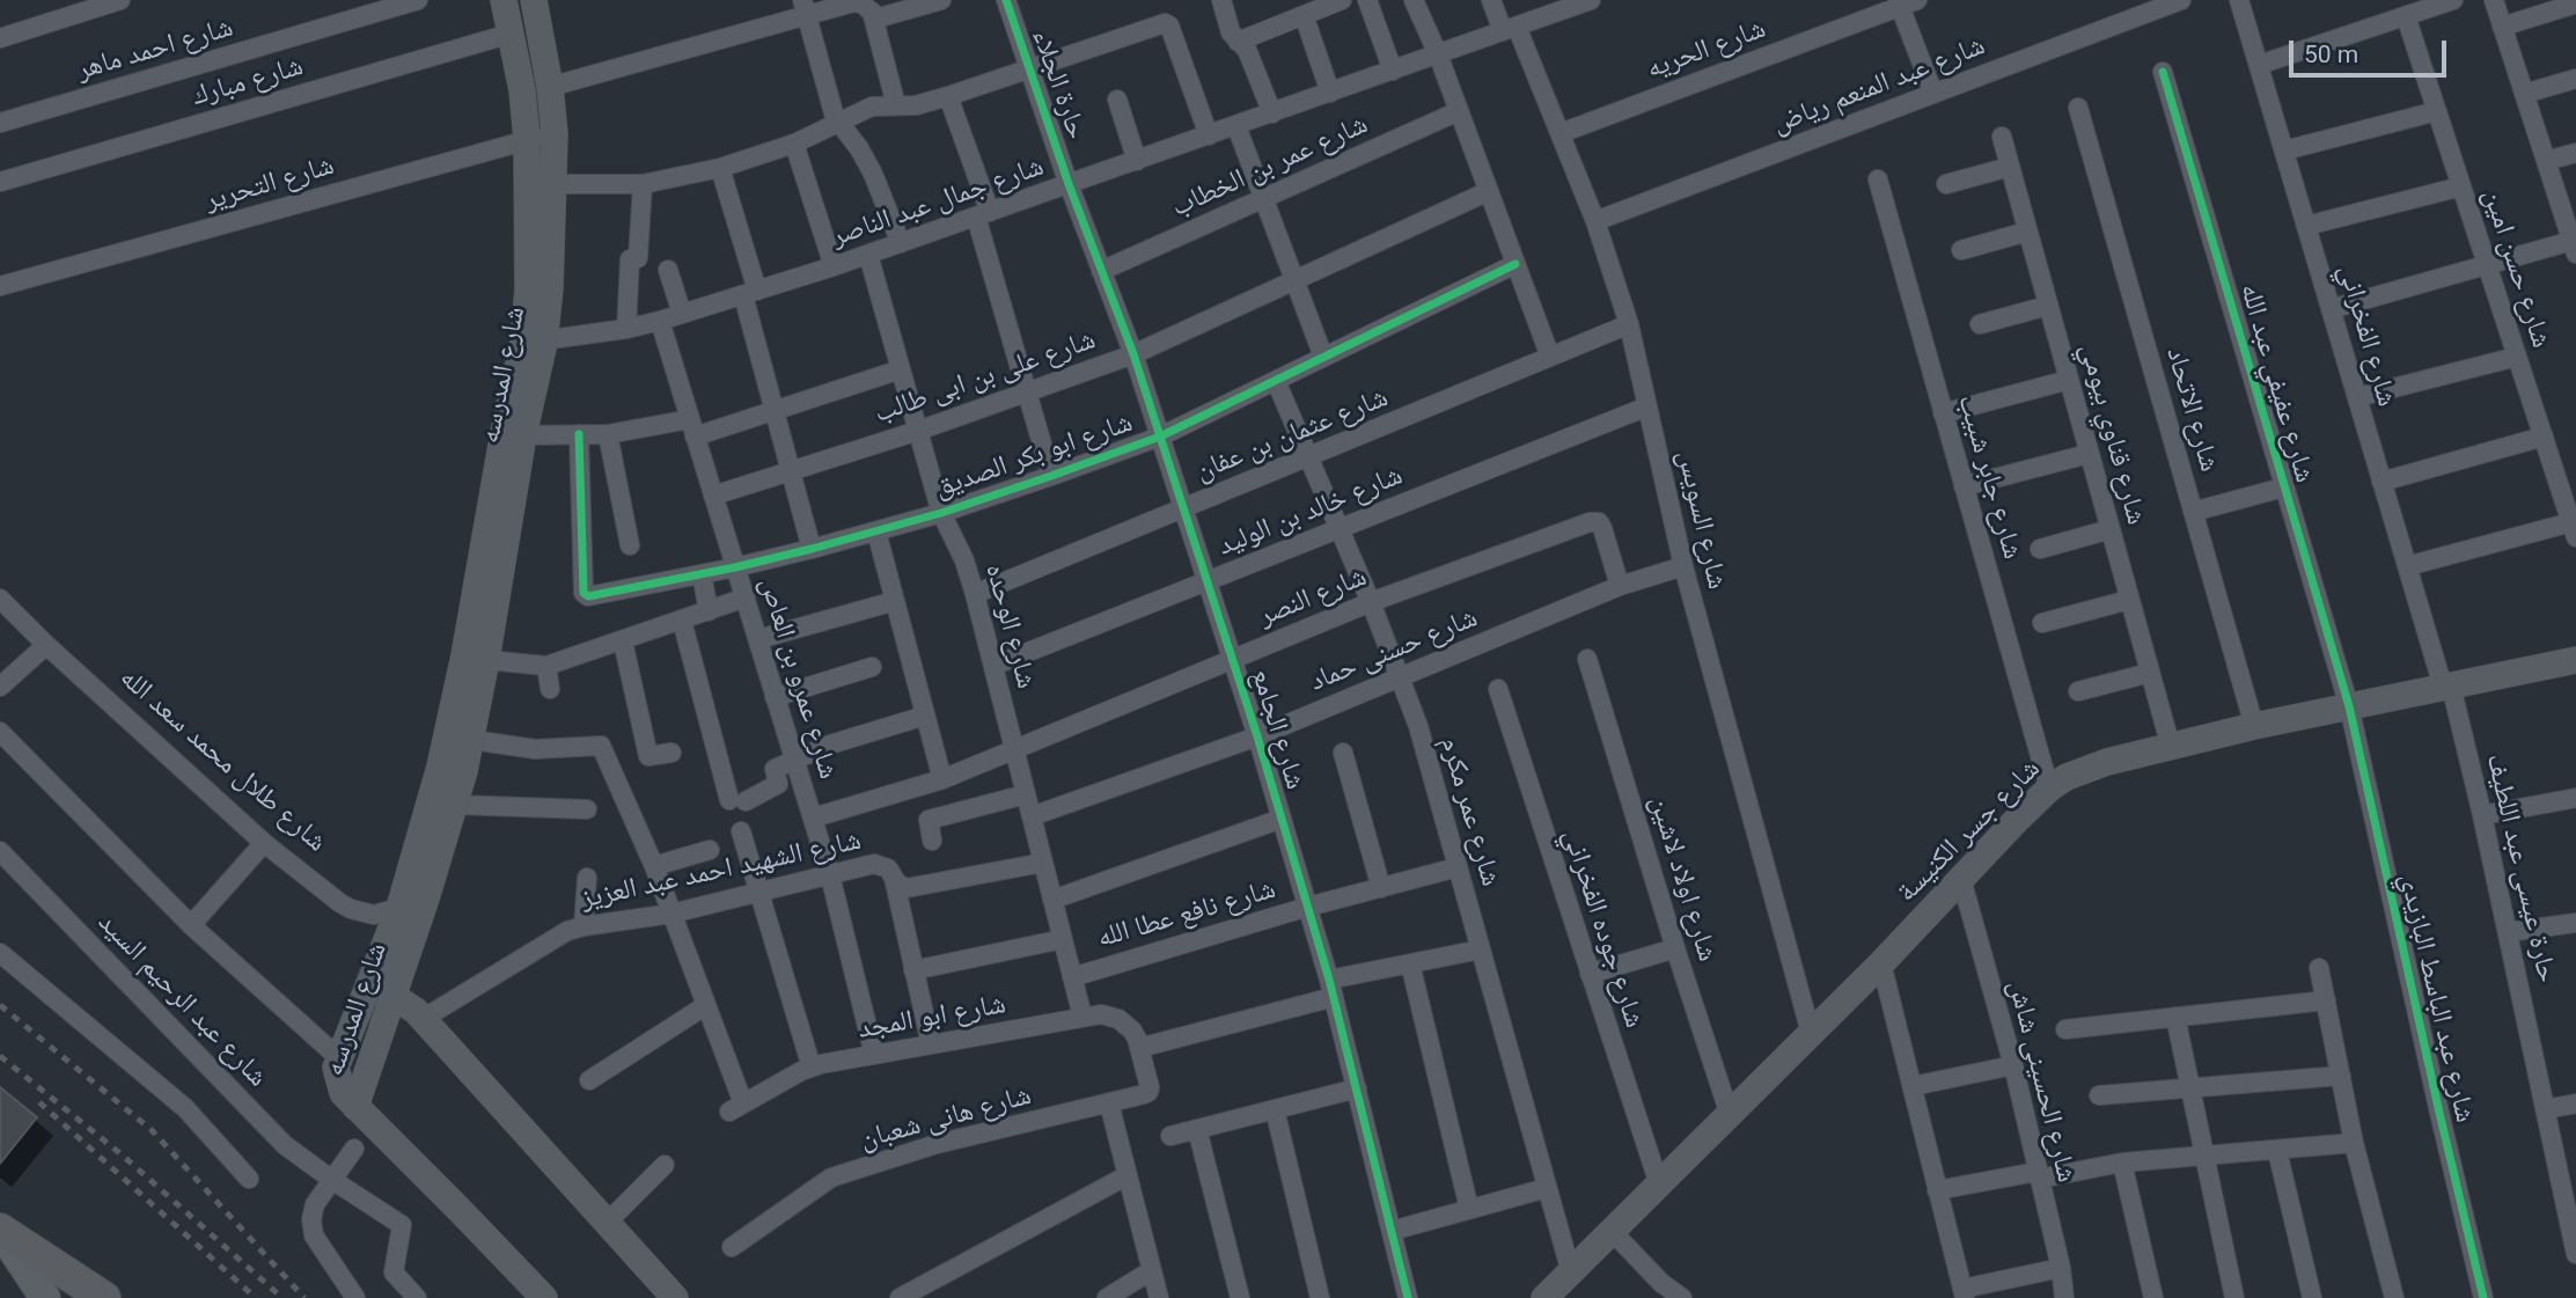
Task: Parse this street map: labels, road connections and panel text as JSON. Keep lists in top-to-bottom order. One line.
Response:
{"streets":{"main road":["شارع المدرسه","شارع جسر الكنيسة"],"street":["شارع احمد ماهر","شارع الحريه","شارع مبارك","حارة الجلاء","شارع عبد المنعم رياض","شارع عمر بن الخطاب","شارع التحرير","شارع جمال عبد الناصر","شارع حسن امين","شارع الفخراني","شارع على بن ابى طالب","شارع عفيفي عبد الله","شارع الاتحاد","شارع قناوي بيومي","شارع عثمان بن عفان","شارع ابو بكر الصديق","شارع جابر شبيب","شارع خالد بن الوليد","شارع السويس","شارع النصر","شارع الوحده","شارع حسنى حماد","شارع عمرو بن العاص","شارع الجامع","شارع طلال محمد سعد الله","شارع عمر مكرم","حارة عيسى عبد اللطيف","شارع الشهيد احمد عبد العزيز","شارع اولاد لاشين","شارع نافع عطا الله","شارع جوده الفخراني","شارع عبد الباسط البازيدي","شارع عبد الرحيم السيد","شارع ابو المجد","شارع الحسينى شاش","شارع هانى شعبان"]},"crossings":[["شارع الحريه","شارع السويس"],["شارع مبارك","شارع المدرسه"],["حارة الجلاء","شارع جمال عبد الناصر"],["حارة الجلاء","شارع الجامع"],["شارع عبد المنعم رياض","شارع السويس"],["شارع عمر بن الخطاب","شارع الجامع"],["شارع التحرير","شارع المدرسه"],["شارع جمال عبد الناصر","شارع المدرسه"],["شارع جمال عبد الناصر","شارع السويس"],["شارع جمال عبد الناصر","شارع الوحده"],["شارع جمال عبد الناصر","شارع عمرو بن العاص"],["شارع جمال عبد الناصر","شارع الجامع"],["شارع الفخراني","شارع جسر الكنيسة"],["شارع الفخراني","حارة عيسى عبد اللطيف"],["شارع المدرسه","شارع طلال محمد سعد الله"],["شارع على بن ابى طالب","شارع الوحده"],["شارع على بن ابى طالب","شارع عمرو بن العاص"],["شارع على بن ابى طالب","شارع الجامع"],["شارع عفيفي عبد الله","شارع جسر الكنيسة"],["شارع عفيفي عبد الله","شارع عبد الباسط البازيدي"],["شارع الاتحاد","شارع جسر الكنيسة"],["شارع قناوي بيومي","شارع جسر الكنيسة"],["شارع عثمان بن عفان","شارع السويس"],["شارع عثمان بن عفان","شارع الوحده"],["شارع عثمان بن عفان","شارع الجامع"],["شارع عثمان بن عفان","شارع عمر مكرم"],["شارع ابو بكر الصديق","شارع الوحده"],["شارع ابو بكر الصديق","شارع عمرو بن العاص"],["شارع ابو بكر الصديق","شارع الجامع"],["شارع ابو بكر الصديق","شارع عمر مكرم"],["شارع جابر شبيب","شارع جسر الكنيسة"],["شارع خالد بن الوليد","شارع السويس"],["شارع خالد بن الوليد","شارع الوحده"],["شارع خالد بن الوليد","شارع الجامع"],["شارع خالد بن الوليد","شارع عمر مكرم"],["شارع السويس","شارع حسنى حماد"],["شارع السويس","شارع جسر الكنيسة"],["شارع النصر","شارع الوحده"],["شارع النصر","شارع حسنى حماد"],["شارع النصر","شارع عمرو بن العاص"],["شارع النصر","شارع الجامع"],["شارع النصر","شارع عمر مكرم"],["شارع الوحده","شارع حسنى حماد"],["شارع الوحده","شارع الشهيد احمد عبد العزيز"],["شارع الوحده","شارع نافع عطا الله"],["شارع الوحده","شارع ابو المجد"],["شارع حسنى حماد","شارع الجامع"],["شارع حسنى حماد","شارع عمر مكرم"],["شارع عمرو بن العاص","شارع الشهيد احمد عبد العزيز"],["شارع عمرو بن العاص","شارع ابو المجد"],["شارع الجامع","شارع نافع عطا الله"],["شارع عمر مكرم","شارع جسر الكنيسة"],["شارع عمر مكرم","شارع نافع عطا الله"],["شارع جسر الكنيسة","حارة عيسى عبد اللطيف"],["شارع جسر الكنيسة","شارع اولاد لاشين"],["شارع جسر الكنيسة","شارع جوده الفخراني"],["شارع جسر الكنيسة","شارع عبد الباسط البازيدي"],["شارع جسر الكنيسة","شارع الحسينى شاش"],["شارع ابو المجد","شارع هانى شعبان"]],"scale_bar":"50 m"}
